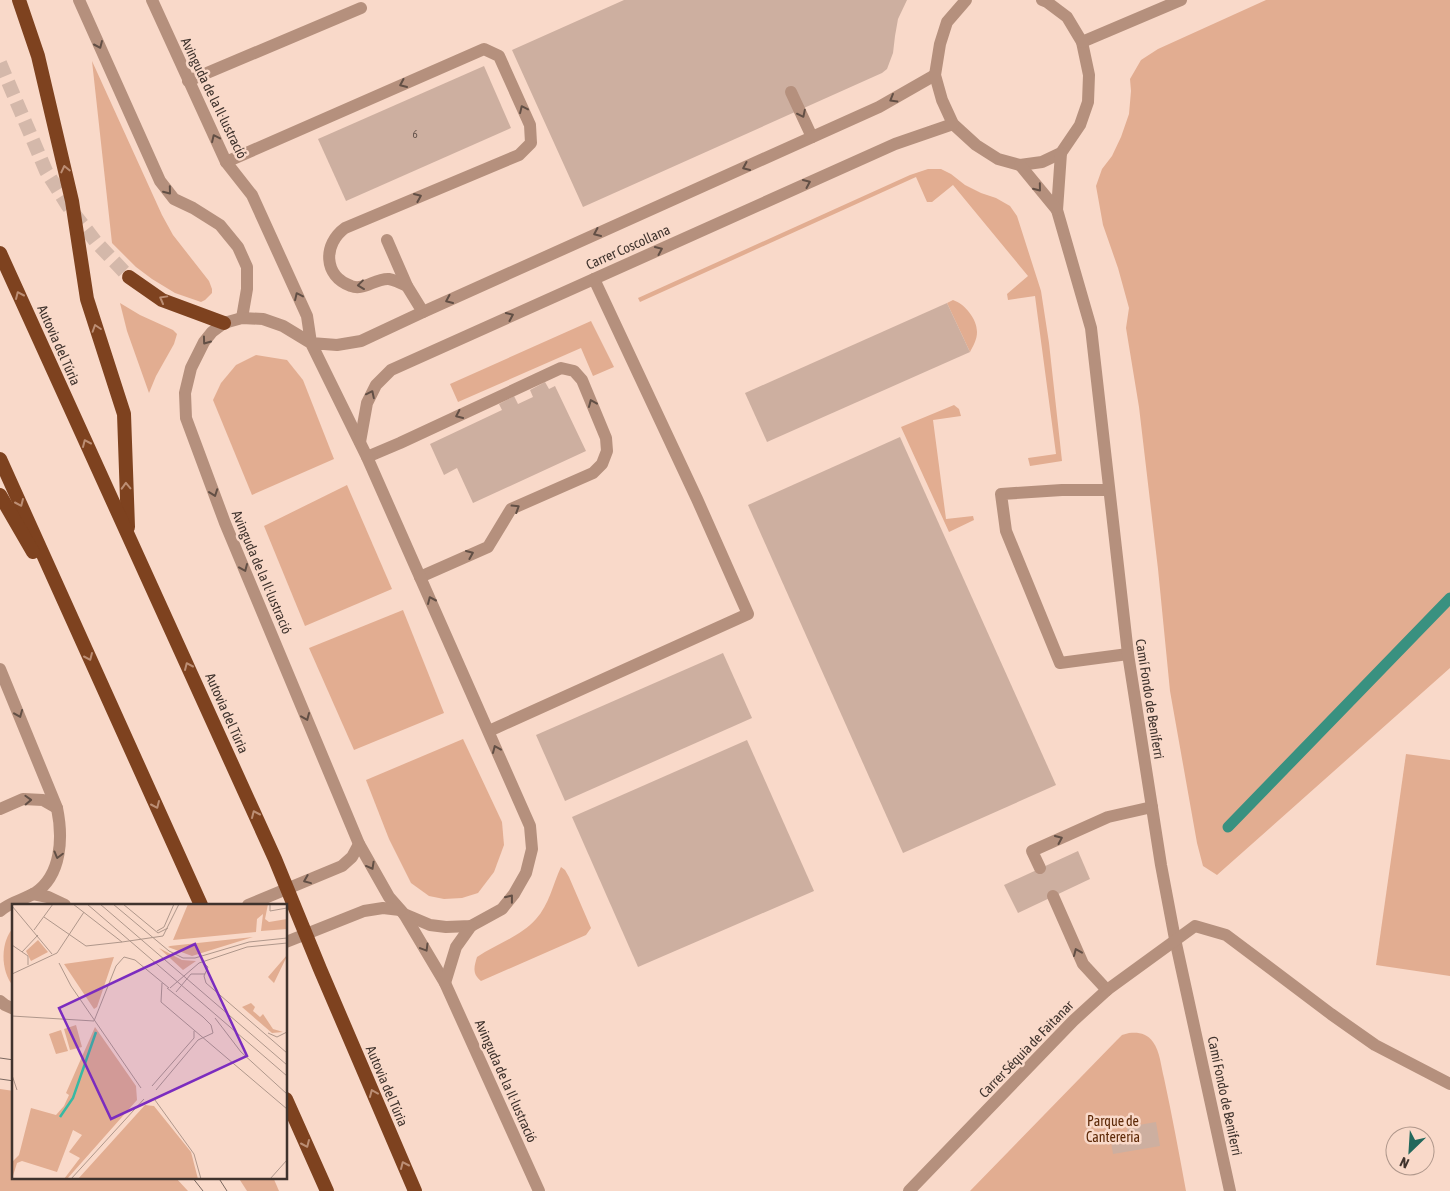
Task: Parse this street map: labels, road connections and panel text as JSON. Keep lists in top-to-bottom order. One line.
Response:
{"streets":{"highway":["Autovia del Túria"],"street":["Avinguda de la Il·lustració","Carrer Coscollana","Camí Fondo de Beniferri","Carrer Séquia de Faitanar"]},"crossings":[["Avinguda de la Il·lustració","Carrer Coscollana"],["Camí Fondo de Beniferri","Carrer Séquia de Faitanar"]],"parks":["Parque de Cantereria"],"house_numbers":["6"],"north":"bottom left"}
